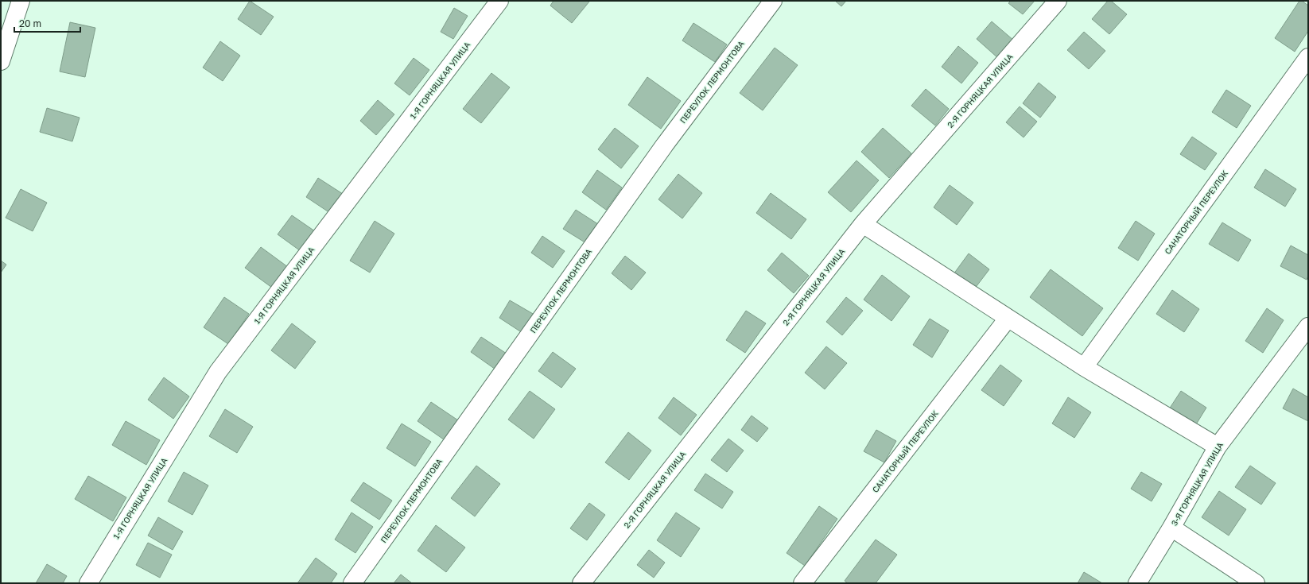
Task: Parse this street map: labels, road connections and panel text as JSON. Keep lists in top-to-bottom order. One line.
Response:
{"streets":{"street":["1-Я ГОРНЯЦКАЯ УЛИЦА","ПЕРЕУЛОК ЛЕРМОНТОВА","2-Я ГОРНЯЦКАЯ УЛИЦА","САНАТОРНЫЙ ПЕРЕУЛОК","3-Я ГОРНЯЦКАЯ УЛИЦА"]},"scale_bar":"20 m"}
